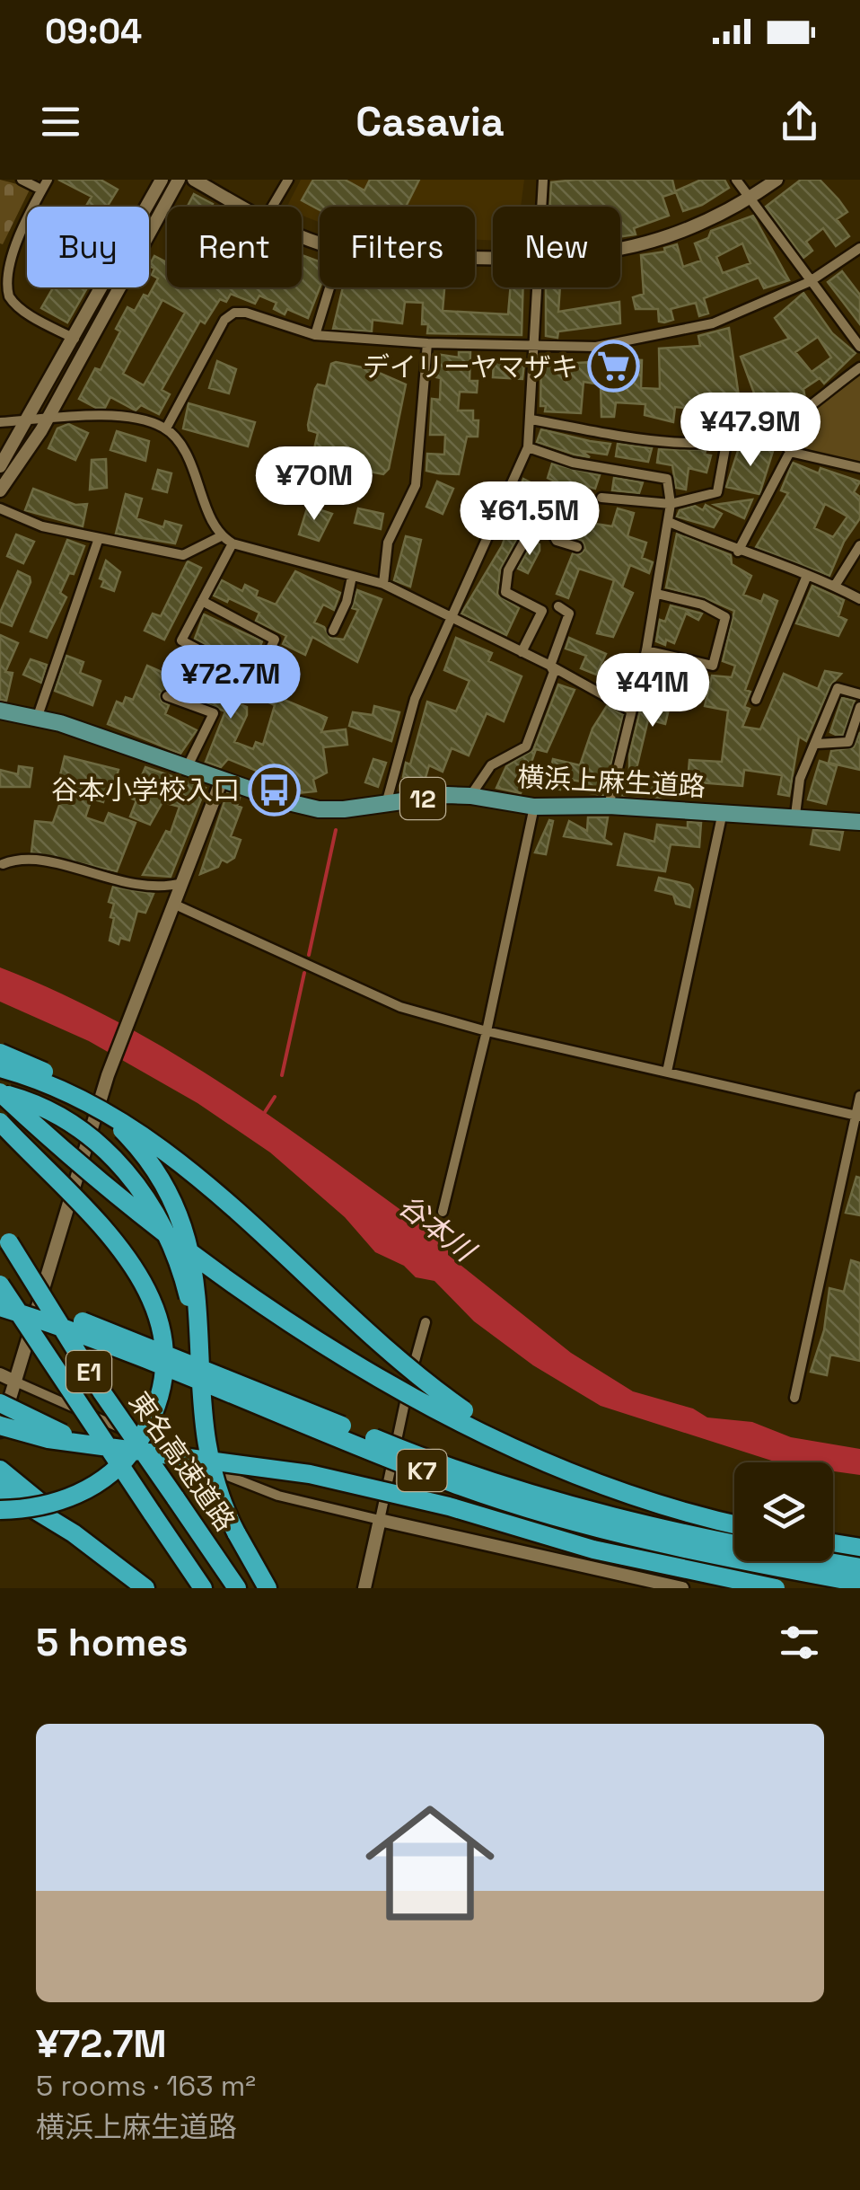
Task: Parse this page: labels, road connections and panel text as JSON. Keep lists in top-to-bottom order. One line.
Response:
{"streets":{"highway":["E1","東名高速道路","K7"],"main road":["横浜上麻生道路","12"]},"water":["谷本川"],"places":{"supermarket":["デイリーヤマザキ"],"bus stop":["谷本小学校入口"]},"page":{"status":"09:04","header":"Casavia","chip":["Buy","Rent","Filters","New"],"price":["¥47.9M","¥70M","¥61.5M","¥72.7M","¥41M"],"heading":"5 homes","list":[{"name":"¥72.7M","note":"5 rooms · 163 m² · 横浜上麻生道路"}]}}
